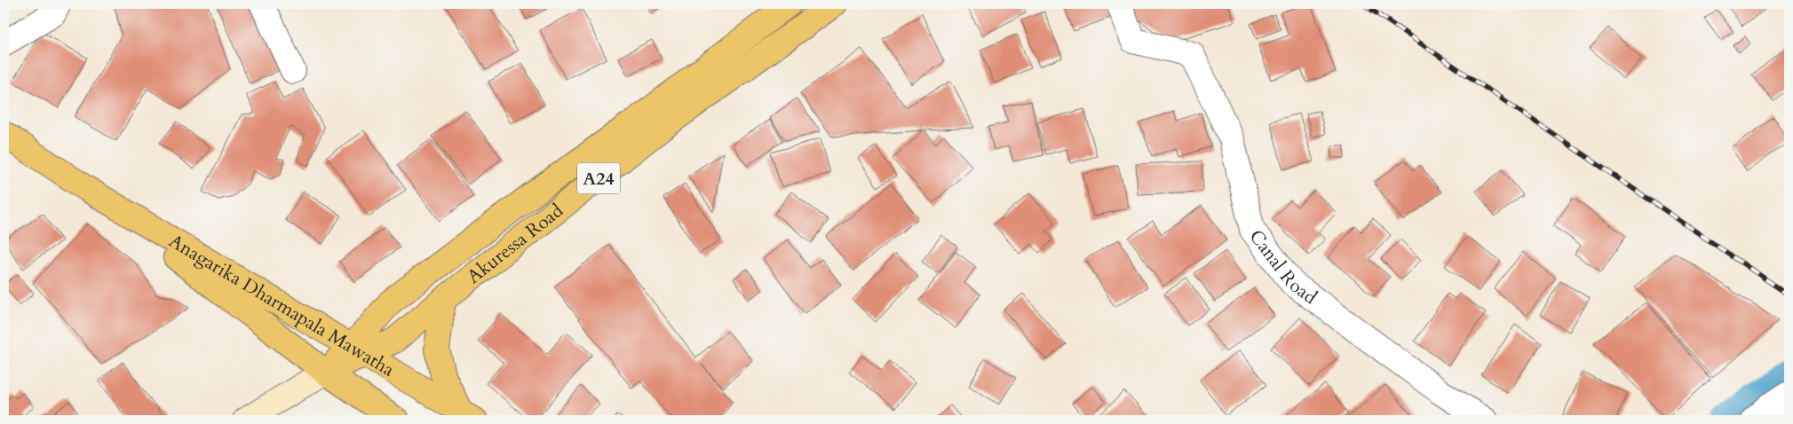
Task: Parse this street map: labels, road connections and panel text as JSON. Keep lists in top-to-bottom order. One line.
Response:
{"streets":{"highway":["A24","Akuressa Road","Anagarika Dharmapala Mawatha"],"street":["Canal Road"]},"crossings":[["Akuressa Road","Anagarika Dharmapala Mawatha"]]}
